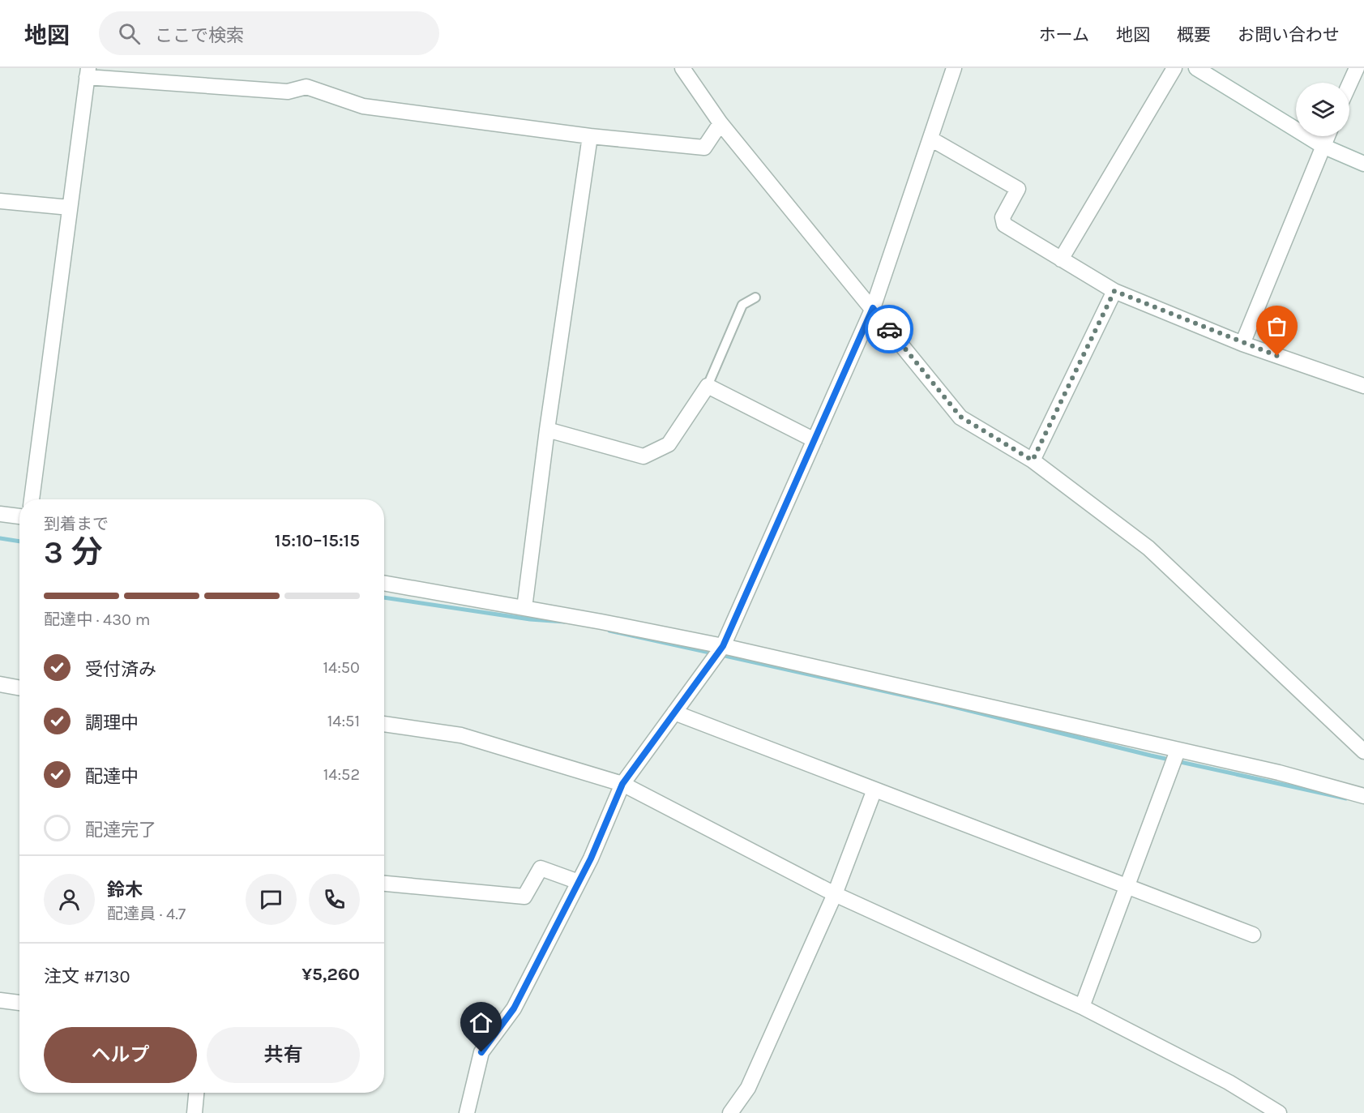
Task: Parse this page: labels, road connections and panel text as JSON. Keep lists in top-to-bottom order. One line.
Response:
{"page":{"header":"地図","search":"ここで検索","nav":["ホーム","地図","概要","お問い合わせ"],"heading":["3 分","到着まで","15:10–15:15"],"panel":["鈴木","配達員 · 4.7","注文 #7130","¥5,260"],"bar":"配達中 · 430 m","list":[["受付済み","14:50"],["調理中","14:51"],["配達中","14:52"],"配達完了"],"buttons":["ヘルプ","共有"]}}
